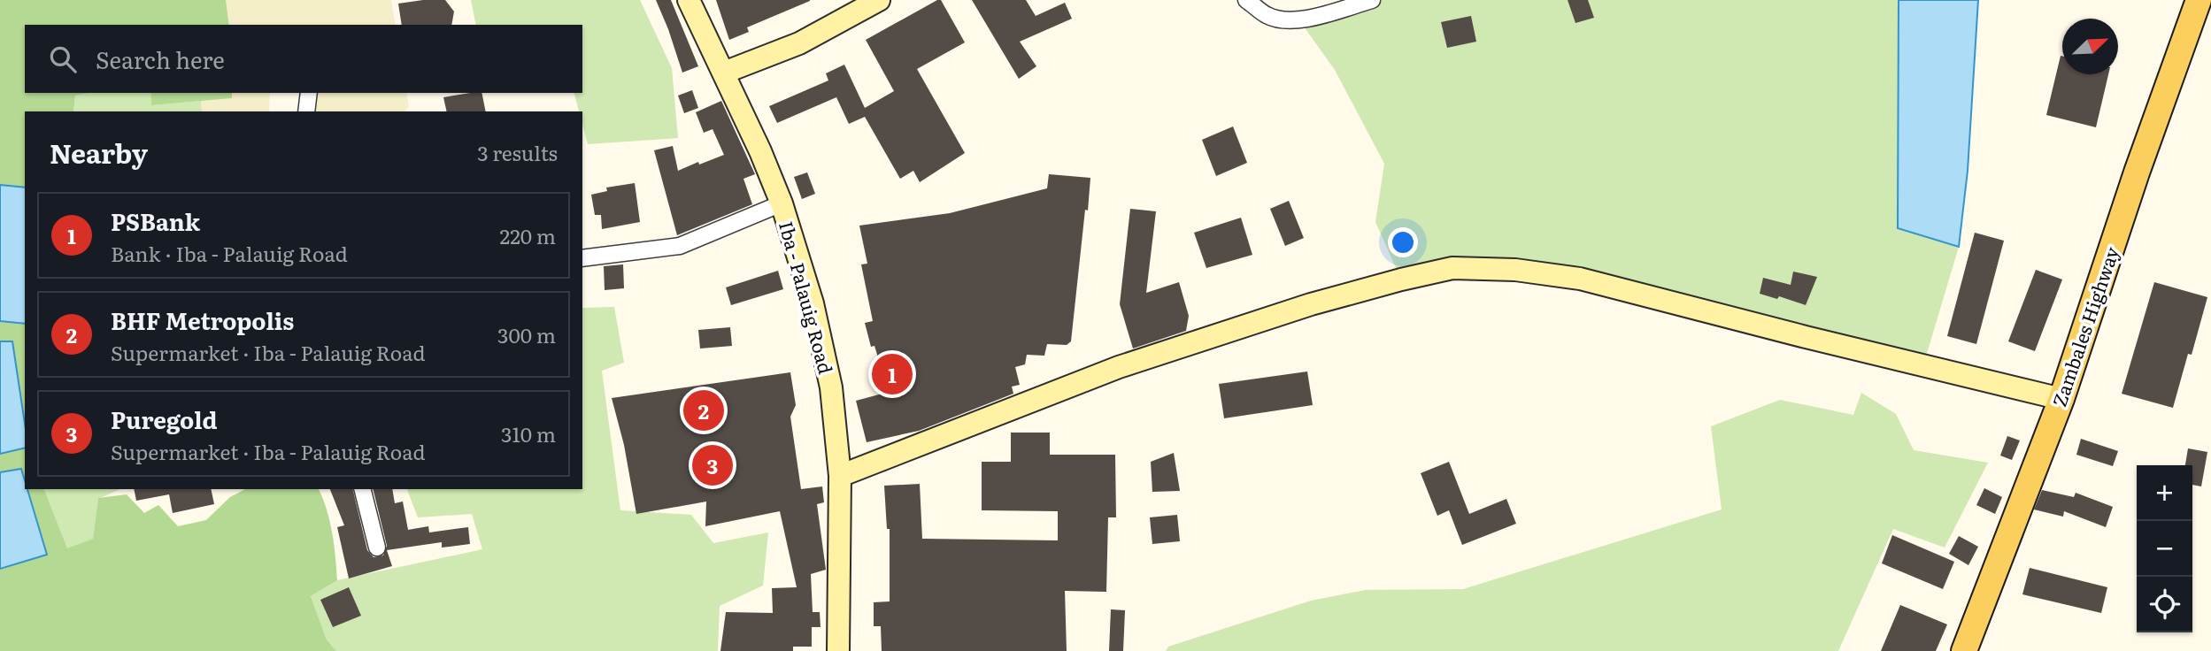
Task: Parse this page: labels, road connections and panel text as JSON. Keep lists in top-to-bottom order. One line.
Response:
{"streets":{"main road":["Iba - Palauig Road","Zambales Highway"]},"north":"top right","page":{"search":"Search here","heading":["Nearby","3 results"],"list":[{"mark":"1","name":"PSBank","note":"Bank · Iba - Palauig Road","value":"220 m"},{"mark":"2","name":"BHF Metropolis","note":"Supermarket · Iba - Palauig Road","value":"300 m"},{"mark":"3","name":"Puregold","note":"Supermarket · Iba - Palauig Road","value":"310 m"}],"pins":["1","2","3"],"map_buttons":["+","−"]}}
